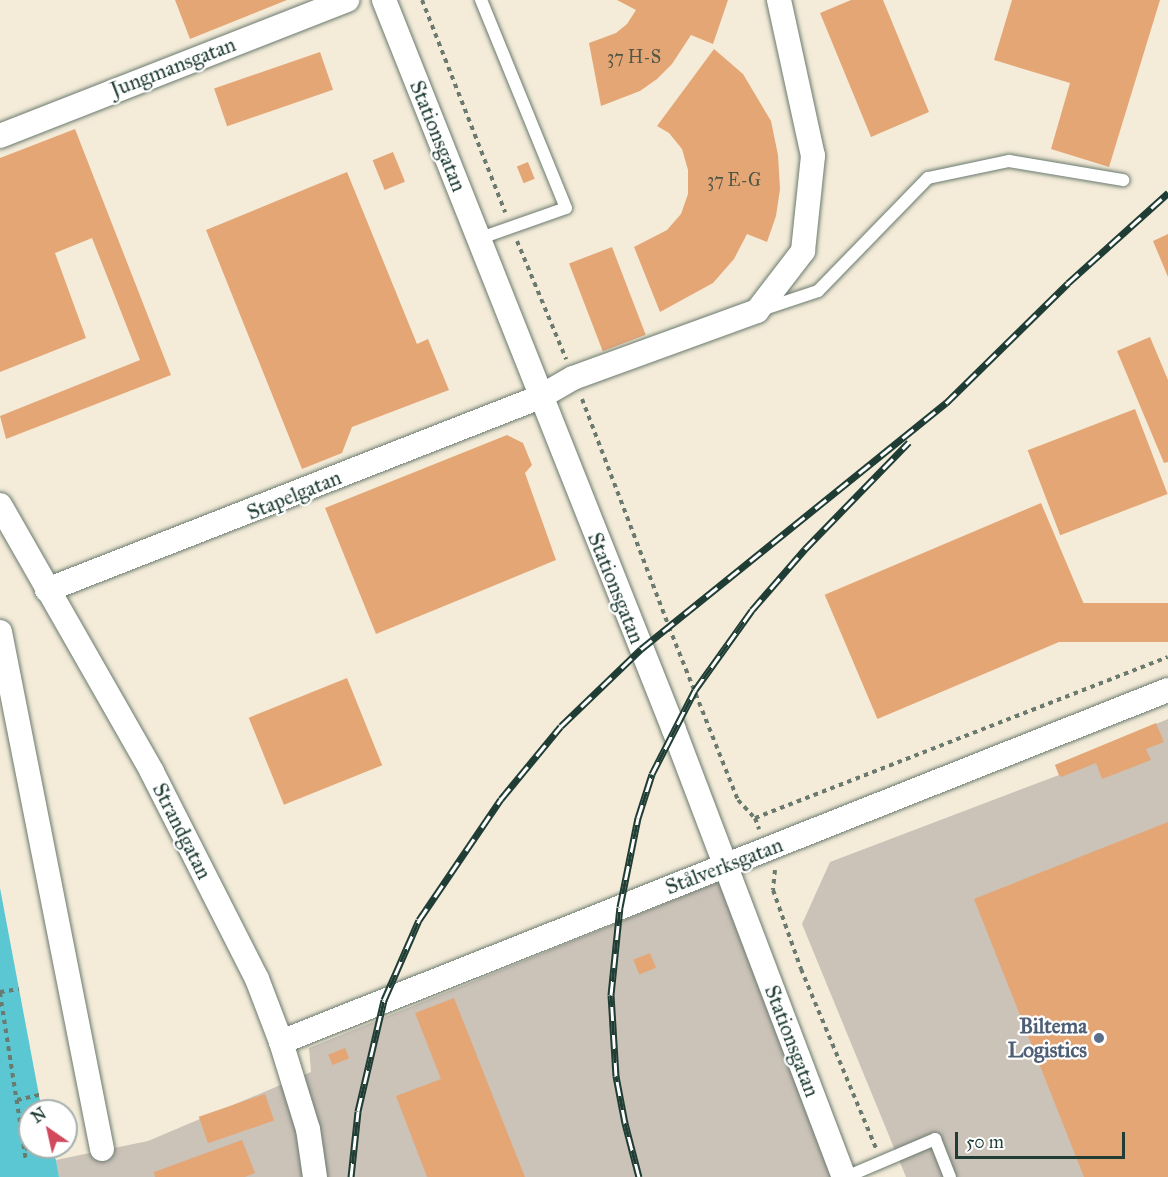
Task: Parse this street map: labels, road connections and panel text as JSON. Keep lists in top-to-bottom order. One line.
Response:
{"streets":{"street":["Jungmansgatan","Stationsgatan","Stapelgatan","Strandgatan","Stålverksgatan"]},"crossings":[["Stationsgatan","Stapelgatan"],["Stationsgatan","Stålverksgatan"],["Stapelgatan","Strandgatan"],["Strandgatan","Stålverksgatan"]],"places":["Biltema Logistics"],"house_numbers":["37 H-S","37 E-G"],"scale_bar":"50 m","north":"top left"}
